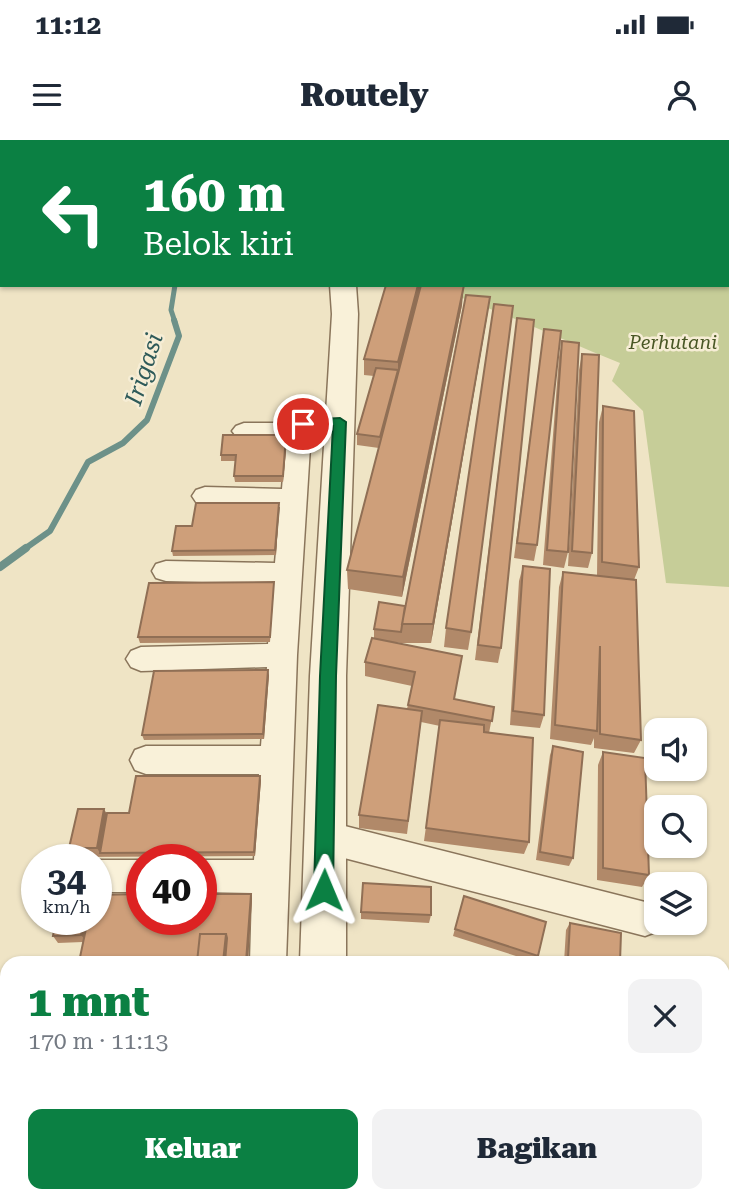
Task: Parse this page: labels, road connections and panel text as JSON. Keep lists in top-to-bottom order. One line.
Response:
{"water":["Irigasi"],"parks":["Perhutani"],"page":{"status":"11:12","header":"Routely","turn":["160 m","Belok kiri"],"speed":"34 km/h","limit":"40","heading":["1 mnt","170 m · 11:13"],"buttons":["Keluar","Bagikan"]}}
